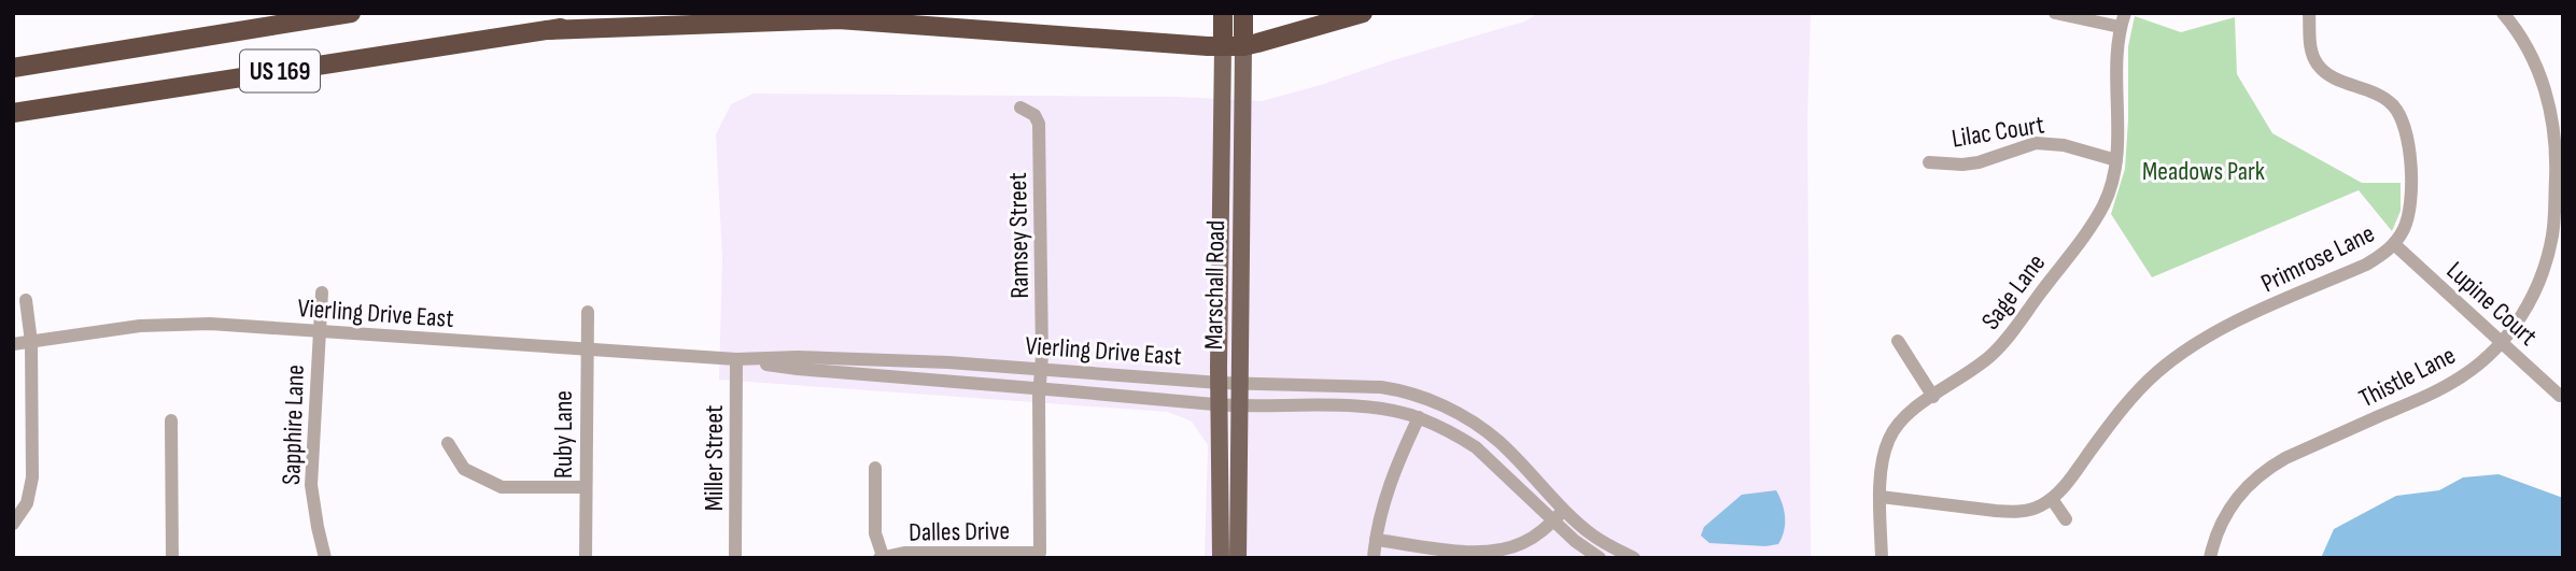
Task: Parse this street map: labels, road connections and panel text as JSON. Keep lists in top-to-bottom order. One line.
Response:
{"streets":{"highway":["US 169","Marschall Road"],"street":["Lilac Court","Ramsey Street","Primrose Lane","Sage Lane","Lupine Court","Vierling Drive East","Thistle Lane","Sapphire Lane","Ruby Lane","Miller Street","Dalles Drive"]},"crossings":[["Lilac Court","Sage Lane"],["Ramsey Street","Vierling Drive East"],["Ramsey Street","Dalles Drive"],["Primrose Lane","Sage Lane"],["Primrose Lane","Lupine Court"],["Marschall Road","Vierling Drive East"],["Lupine Court","Thistle Lane"],["Vierling Drive East","Sapphire Lane"],["Vierling Drive East","Ruby Lane"],["Vierling Drive East","Miller Street"]],"parks":["Meadows Park"]}
